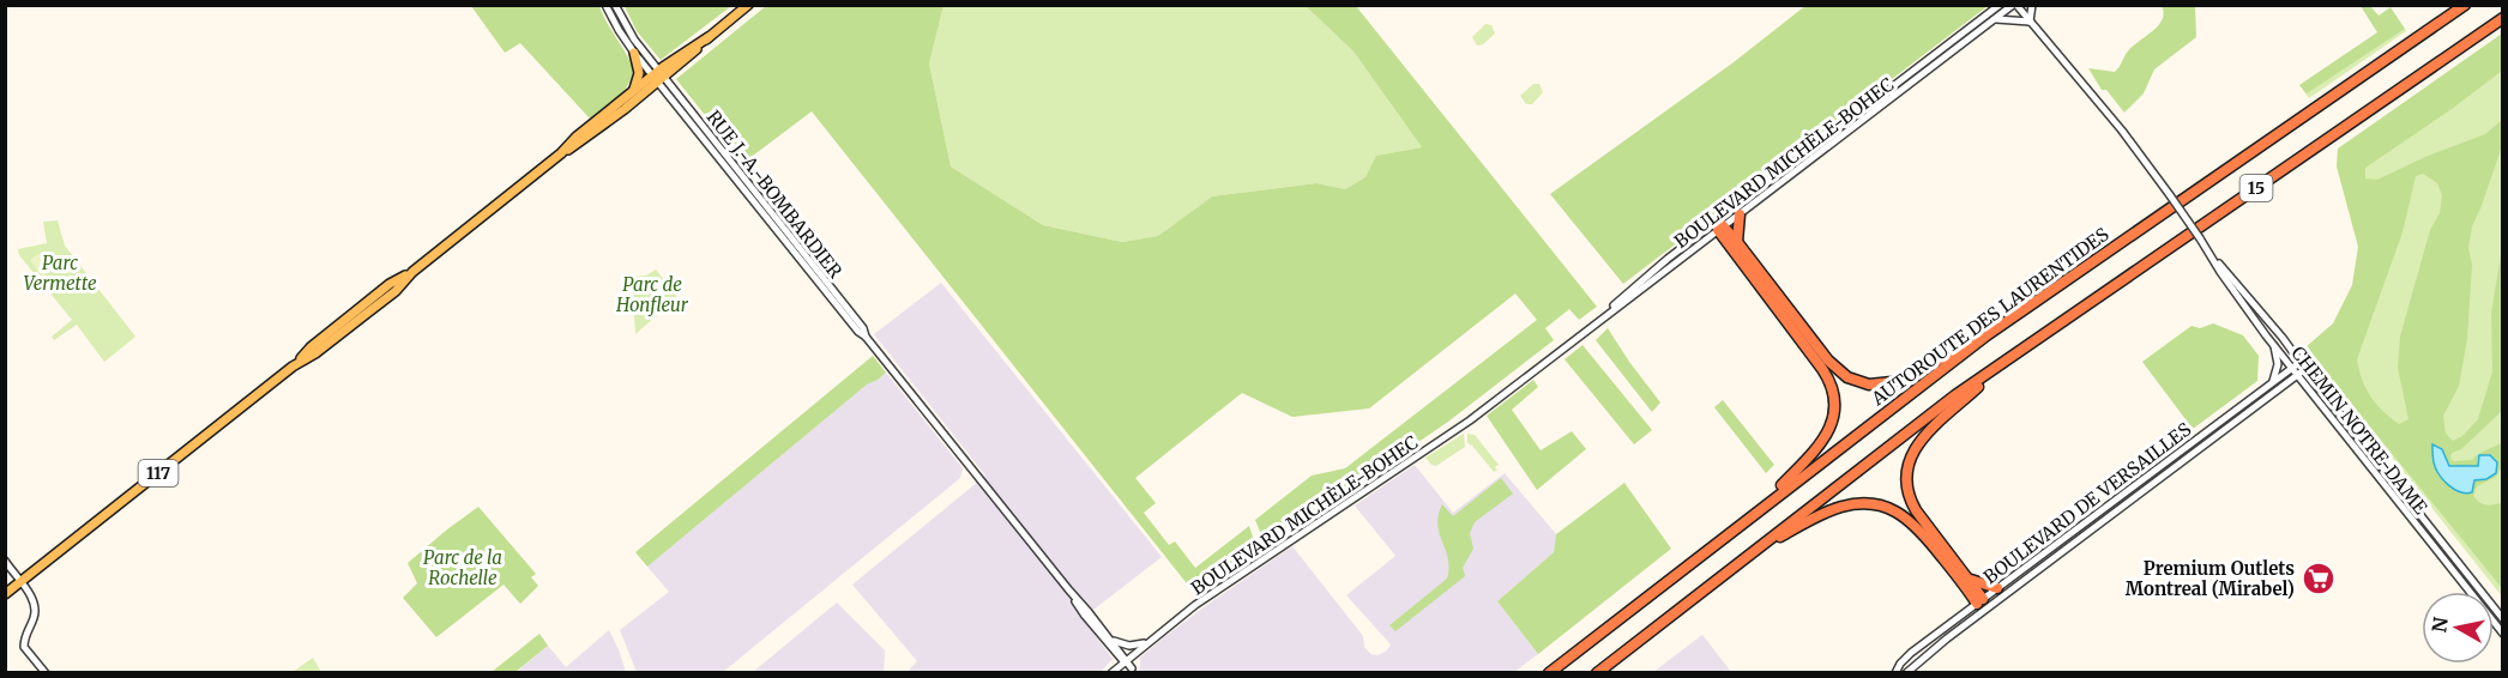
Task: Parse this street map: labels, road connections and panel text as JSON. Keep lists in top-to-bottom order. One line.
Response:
{"streets":{"highway":["15","AUTOROUTE DES LAURENTIDES"],"main road":["117"],"street":["BOULEVARD MICHÈLE-BOHEC","RUE J.-A.-BOMBARDIER","CHEMIN NOTRE-DAME","BOULEVARD DE VERSAILLES"]},"crossings":[["BOULEVARD MICHÈLE-BOHEC","RUE J.-A.-BOMBARDIER"],["BOULEVARD MICHÈLE-BOHEC","CHEMIN NOTRE-DAME"],["RUE J.-A.-BOMBARDIER","117"],["CHEMIN NOTRE-DAME","BOULEVARD DE VERSAILLES"]],"parks":["Parc Vermette","Parc de Honfleur","Parc de la Rochelle"],"places":{"supermarket":["Premium Outlets Montreal (Mirabel)"]},"north":"left"}
